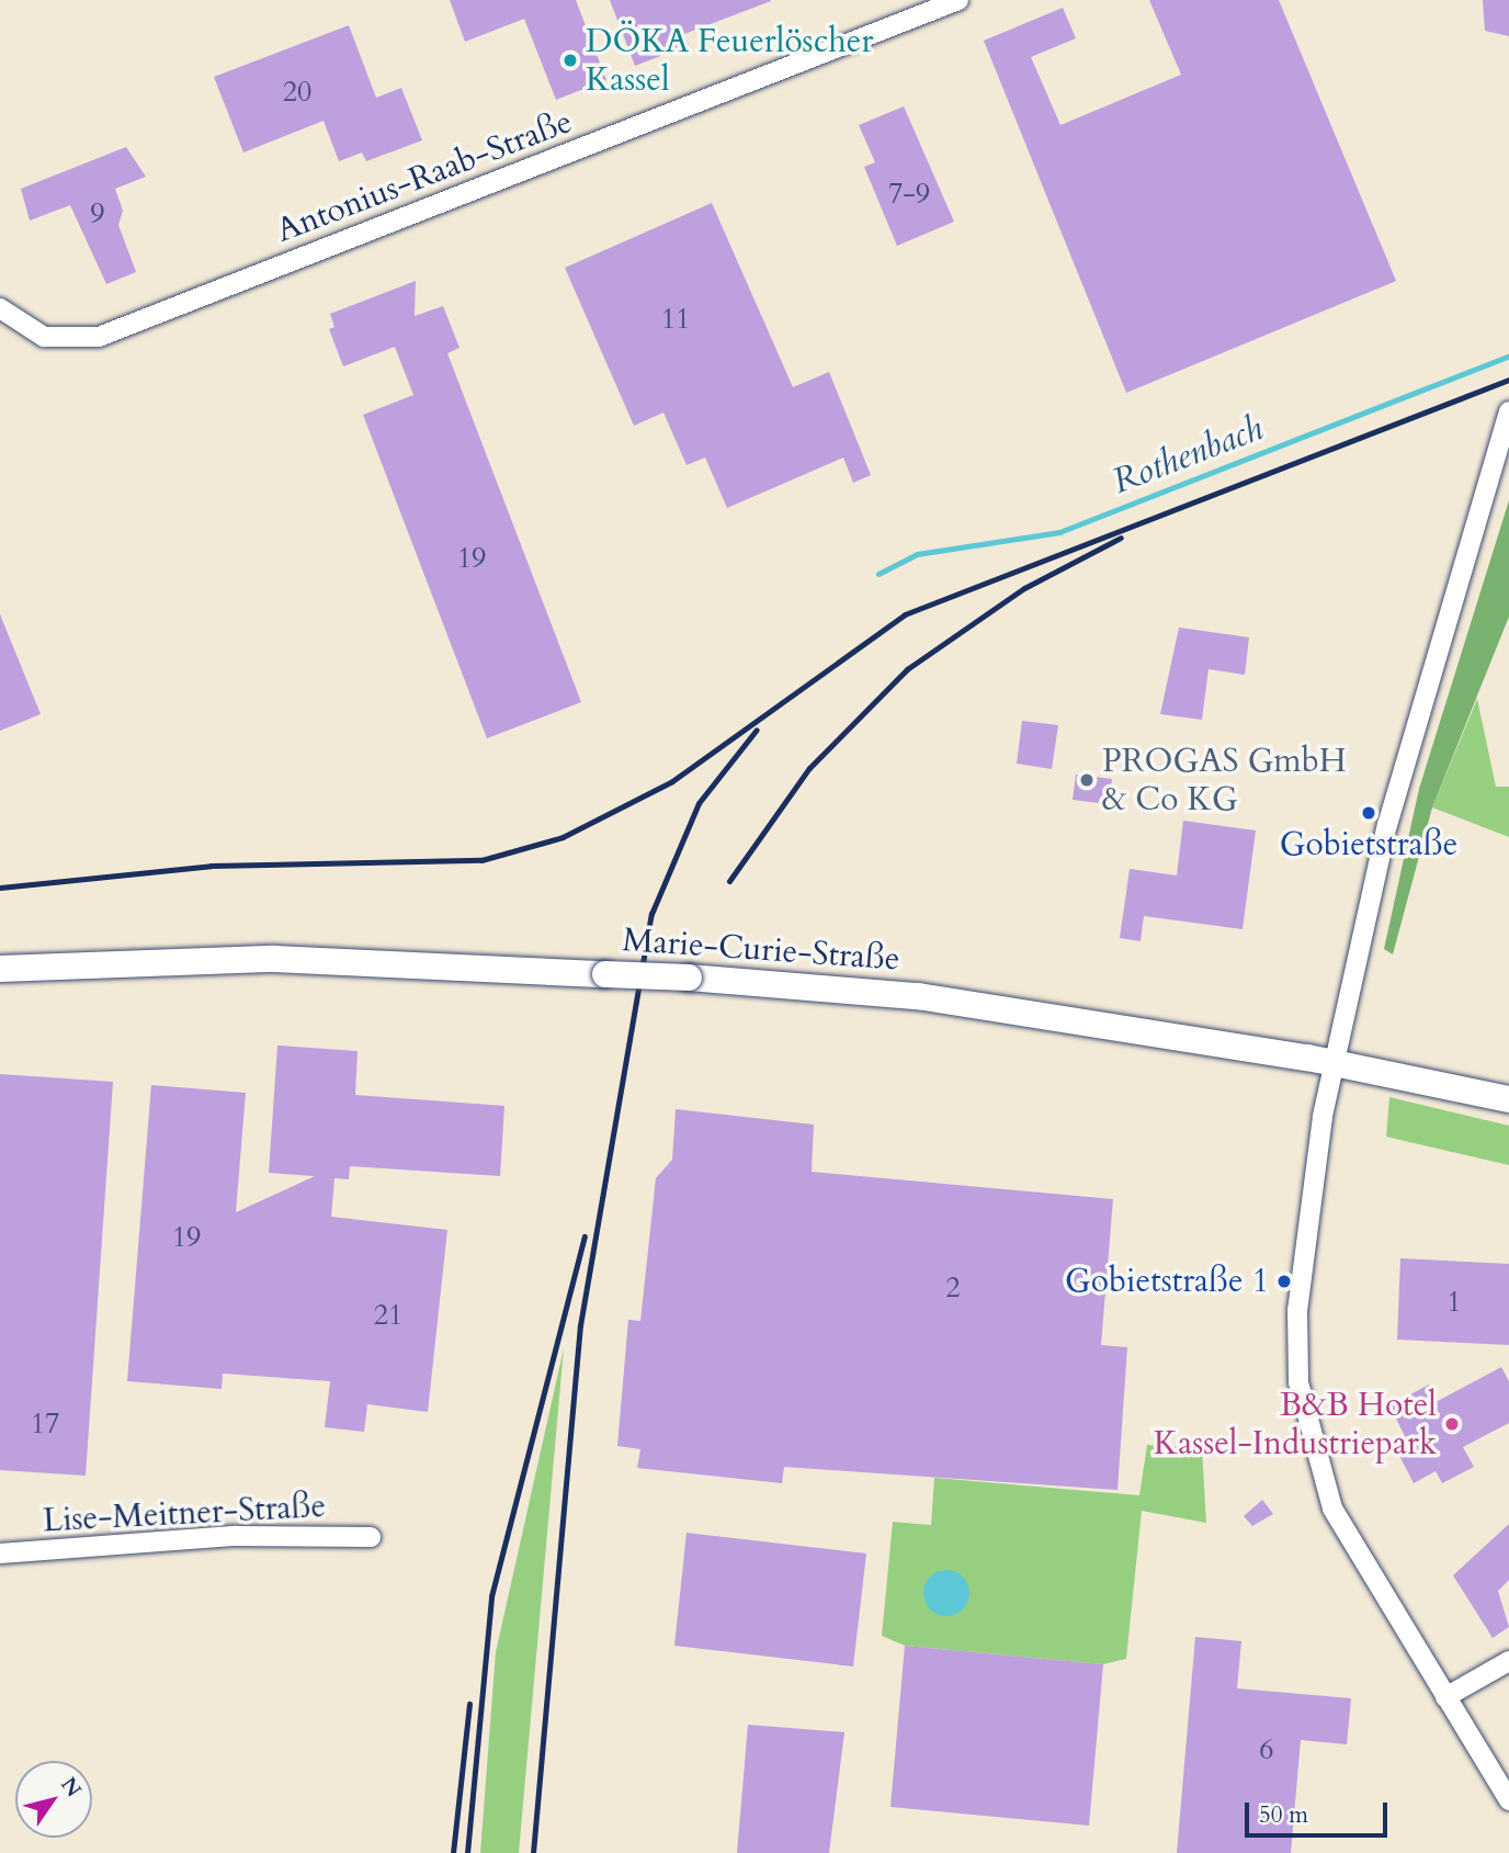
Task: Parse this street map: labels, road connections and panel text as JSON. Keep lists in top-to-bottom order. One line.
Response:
{"streets":{"main road":["Marie-Curie-Straße"],"street":["Antonius-Raab-Straße","Lise-Meitner-Straße"]},"water":["Rothenbach"],"places":["DÖKA Feuerlöscher Kassel","PROGAS GmbH & Co KG","Gobietstraße","Gobietstraße 1","B&B Hotel Kassel-Industriepark"],"house_numbers":["20","7-9","9","11","19","19","2","1","21","17","6"],"scale_bar":"50 m","north":"top right"}
